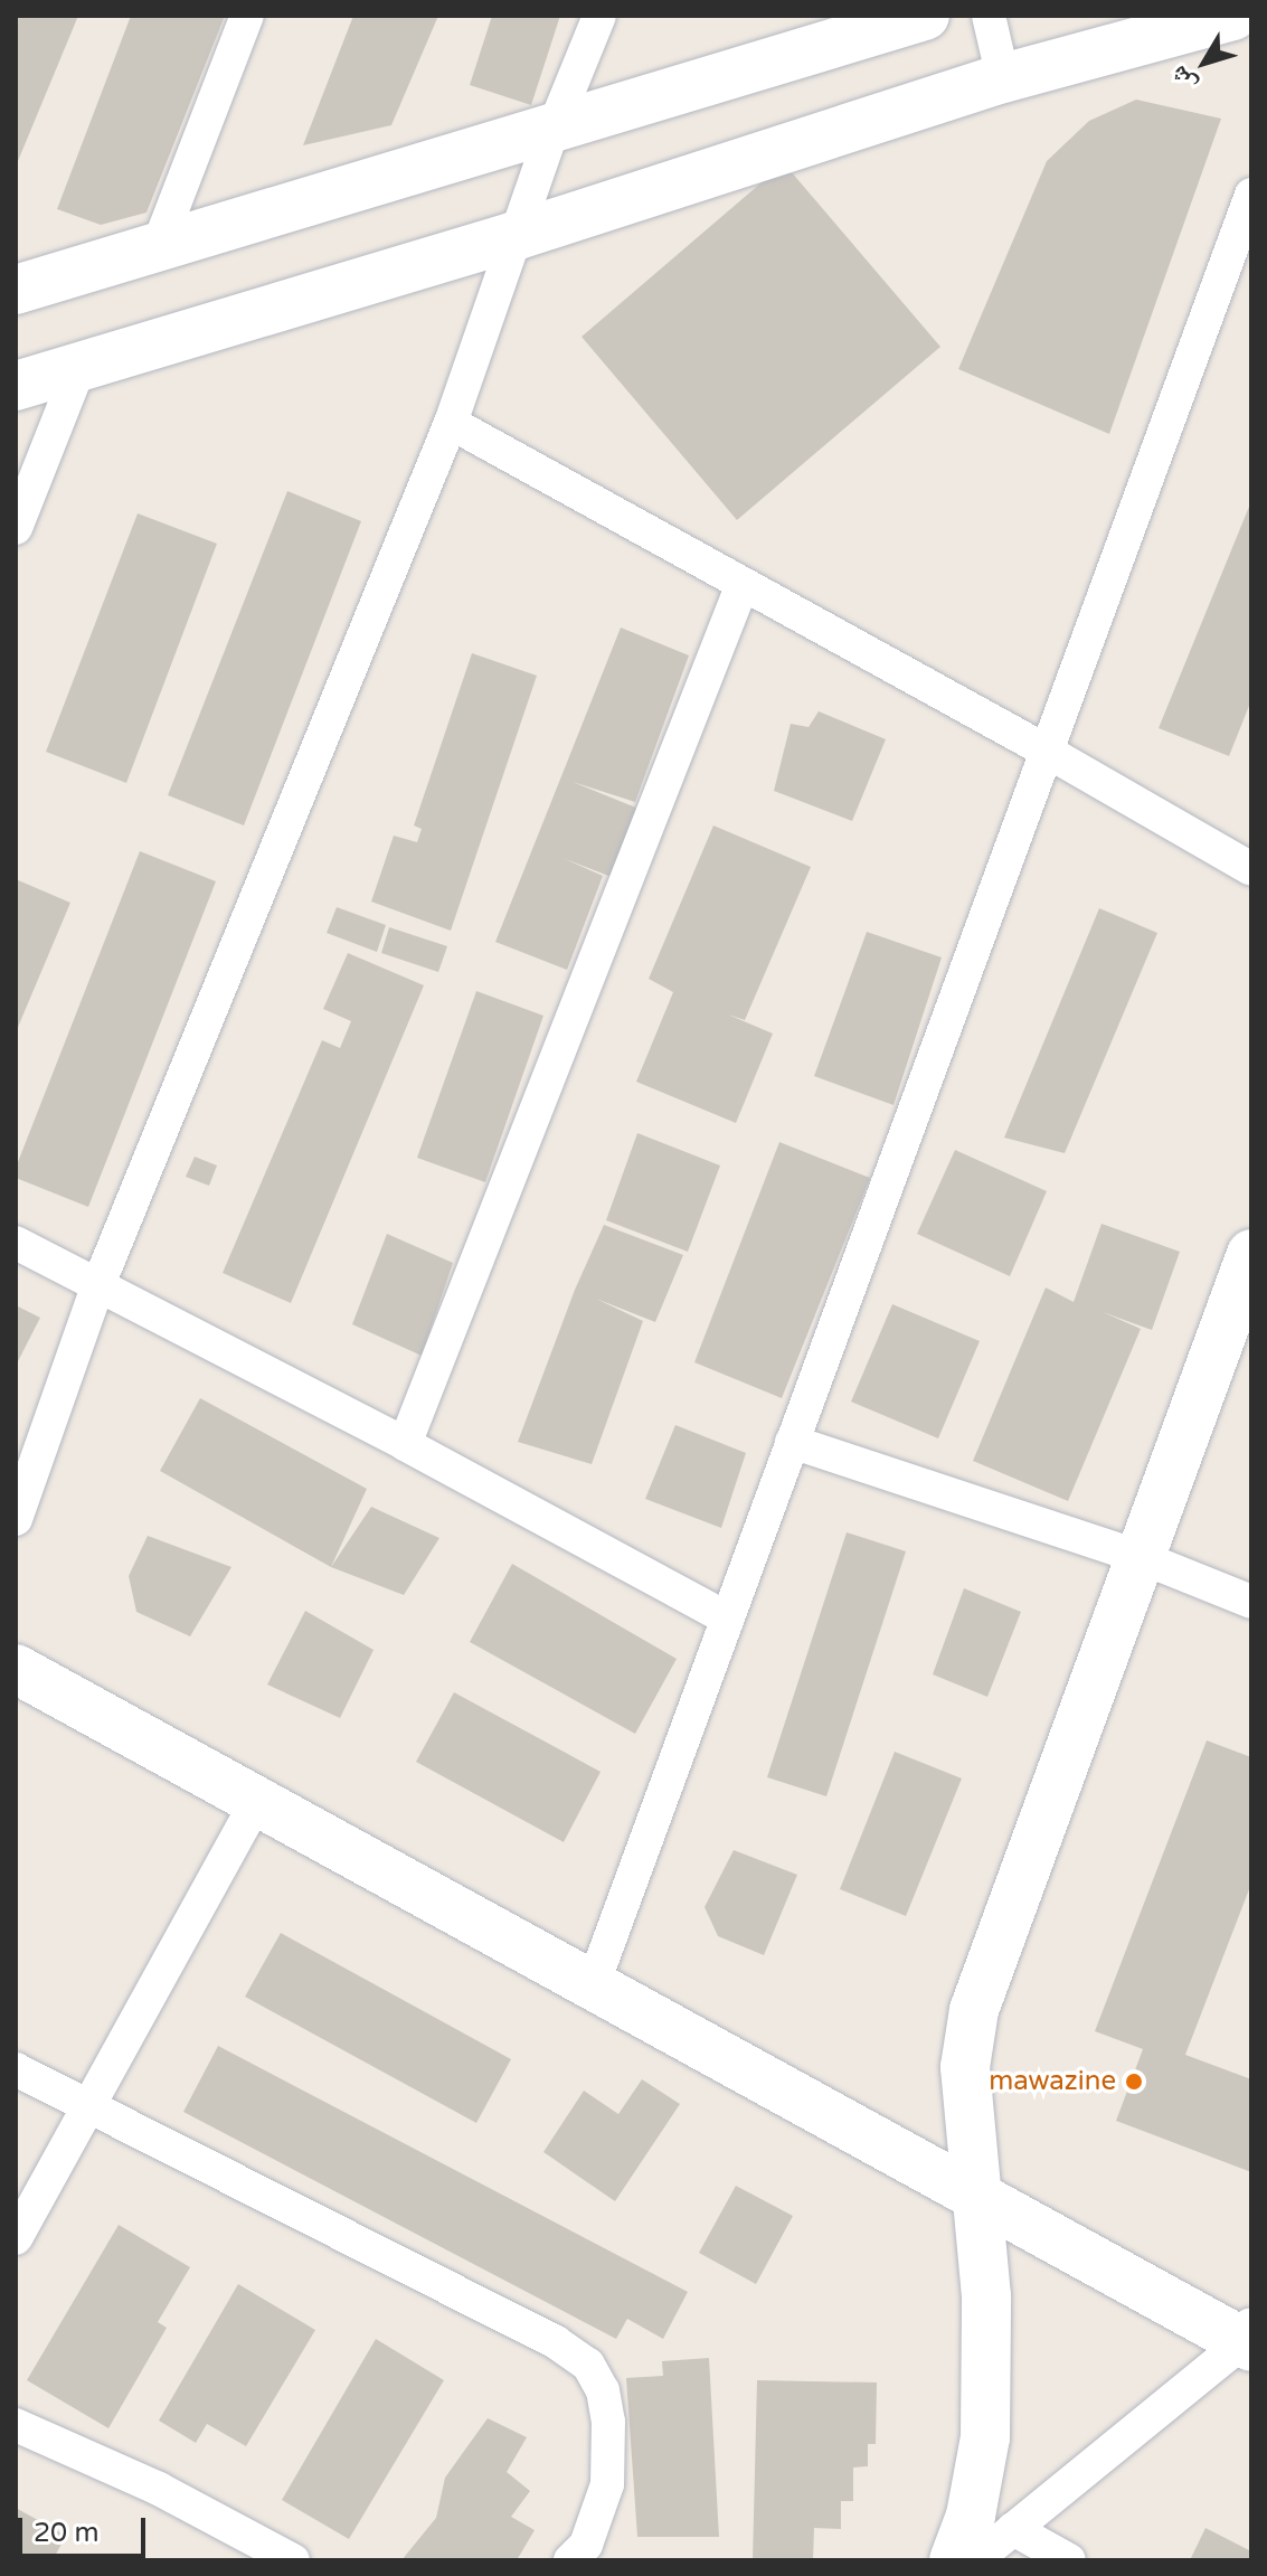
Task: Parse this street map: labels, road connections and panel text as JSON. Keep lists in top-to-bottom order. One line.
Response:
{"places":["mawazine"],"scale_bar":"20 m","north":"bottom left"}
